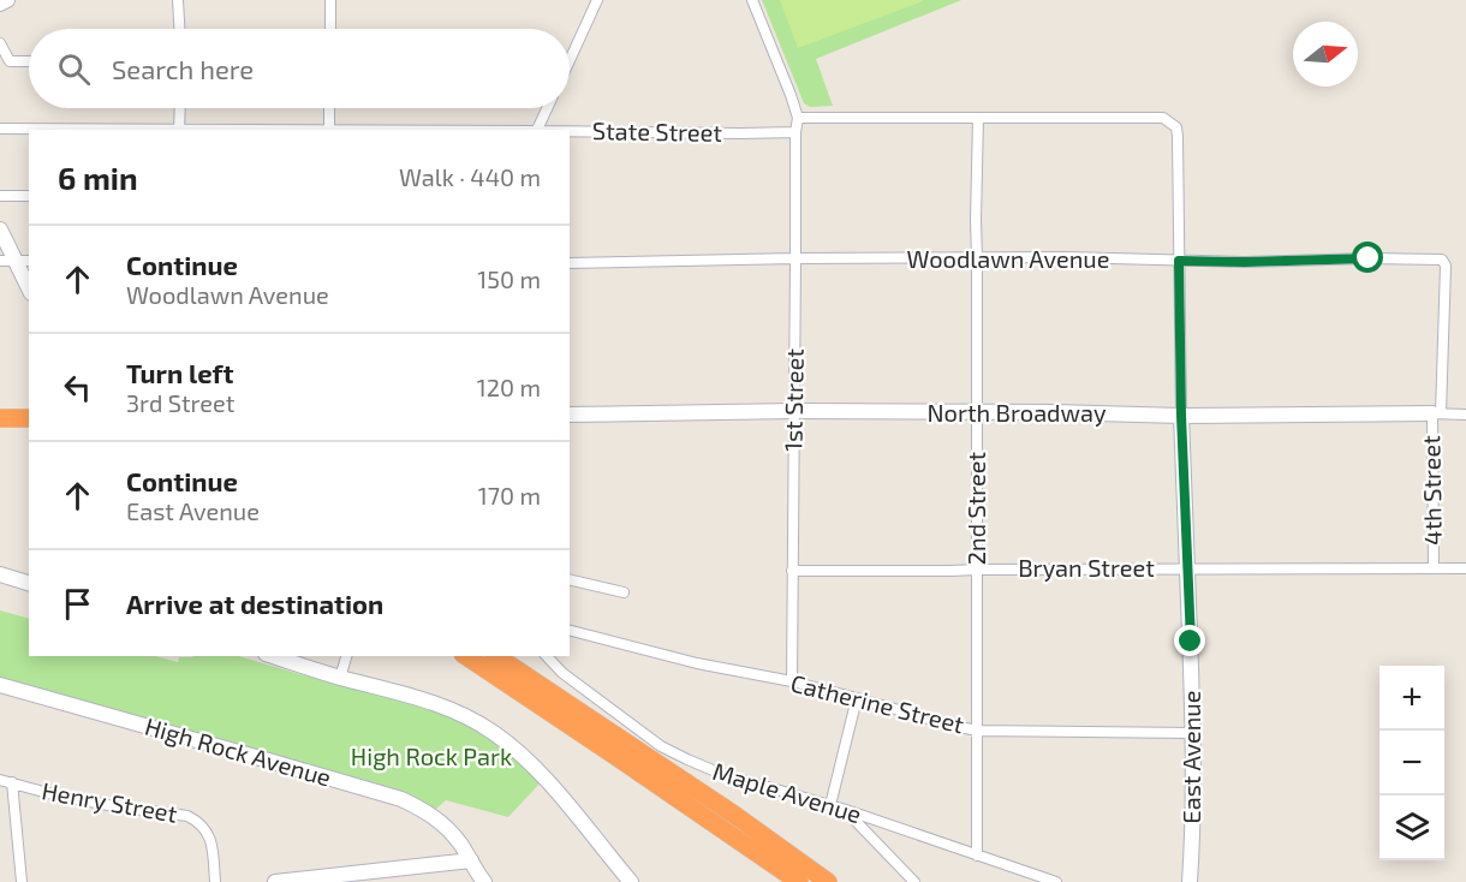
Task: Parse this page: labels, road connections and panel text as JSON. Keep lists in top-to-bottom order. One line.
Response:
{"streets":{"street":["State Street","Woodlawn Avenue","1st Street","North Broadway","4th Street","2nd Street","Bryan Street","Catherine Street","High Rock Avenue","East Avenue","Maple Avenue","Henry Street"]},"crossings":[["State Street","1st Street"],["Woodlawn Avenue","1st Street"],["Woodlawn Avenue","4th Street"],["Woodlawn Avenue","2nd Street"],["1st Street","North Broadway"],["1st Street","Bryan Street"],["1st Street","Catherine Street"],["North Broadway","4th Street"],["North Broadway","2nd Street"],["North Broadway","East Avenue"],["4th Street","Bryan Street"],["2nd Street","Bryan Street"],["2nd Street","Catherine Street"],["2nd Street","Maple Avenue"],["Bryan Street","East Avenue"],["Catherine Street","East Avenue"]],"parks":["High Rock Park"],"north":"right","page":{"search":"Search here","heading":["6 min","Walk · 440 m"],"list":[["Continue","Woodlawn Avenue","150 m"],["Turn left","3rd Street","120 m"],["Continue","East Avenue","170 m"],"Arrive at destination"],"map_buttons":["+","−"]}}
